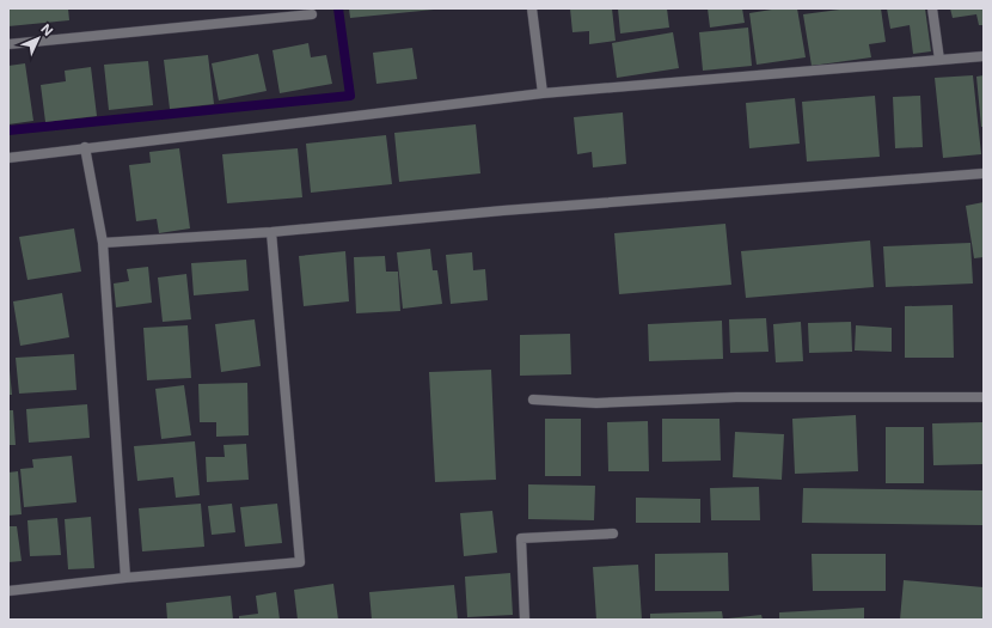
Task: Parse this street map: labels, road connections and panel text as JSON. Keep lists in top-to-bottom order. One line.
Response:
{"north":"top right"}
